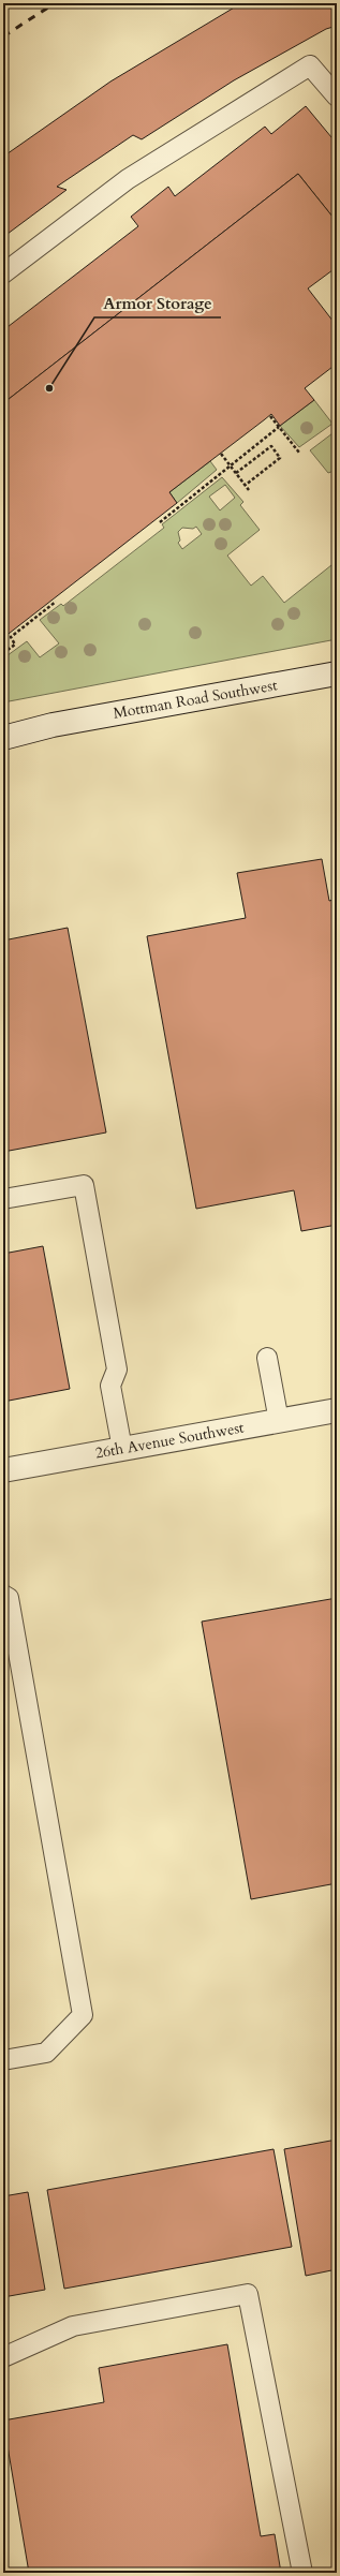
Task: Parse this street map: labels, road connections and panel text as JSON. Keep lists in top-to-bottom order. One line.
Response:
{"streets":{"street":["Mottman Road Southwest","26th Avenue Southwest"]},"places":["Armor Storage"]}
